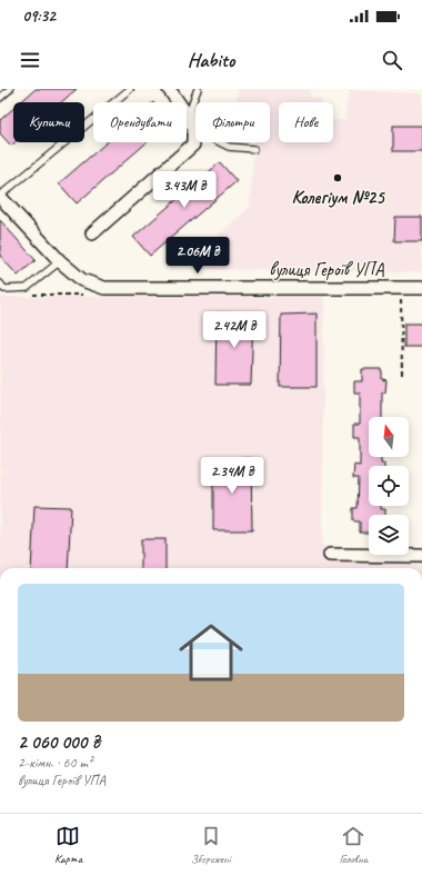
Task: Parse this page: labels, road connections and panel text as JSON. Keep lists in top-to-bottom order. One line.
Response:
{"streets":{"street":["вулиця Героїв УПА"]},"places":["Колегіум №25"],"north":"top","page":{"status":"09:32","header":"Habito","chip":["Купити","Орендувати","Фільтри","Нове"],"price":["3.43M ₴","2.06M ₴","2.42M ₴","2.34M ₴"],"list":[{"name":"2 060 000 ₴","note":"2-кімн. · 60 m² · вулиця Героїв УПА"}],"tabs":["Карта","Збережені","Головна"]}}
